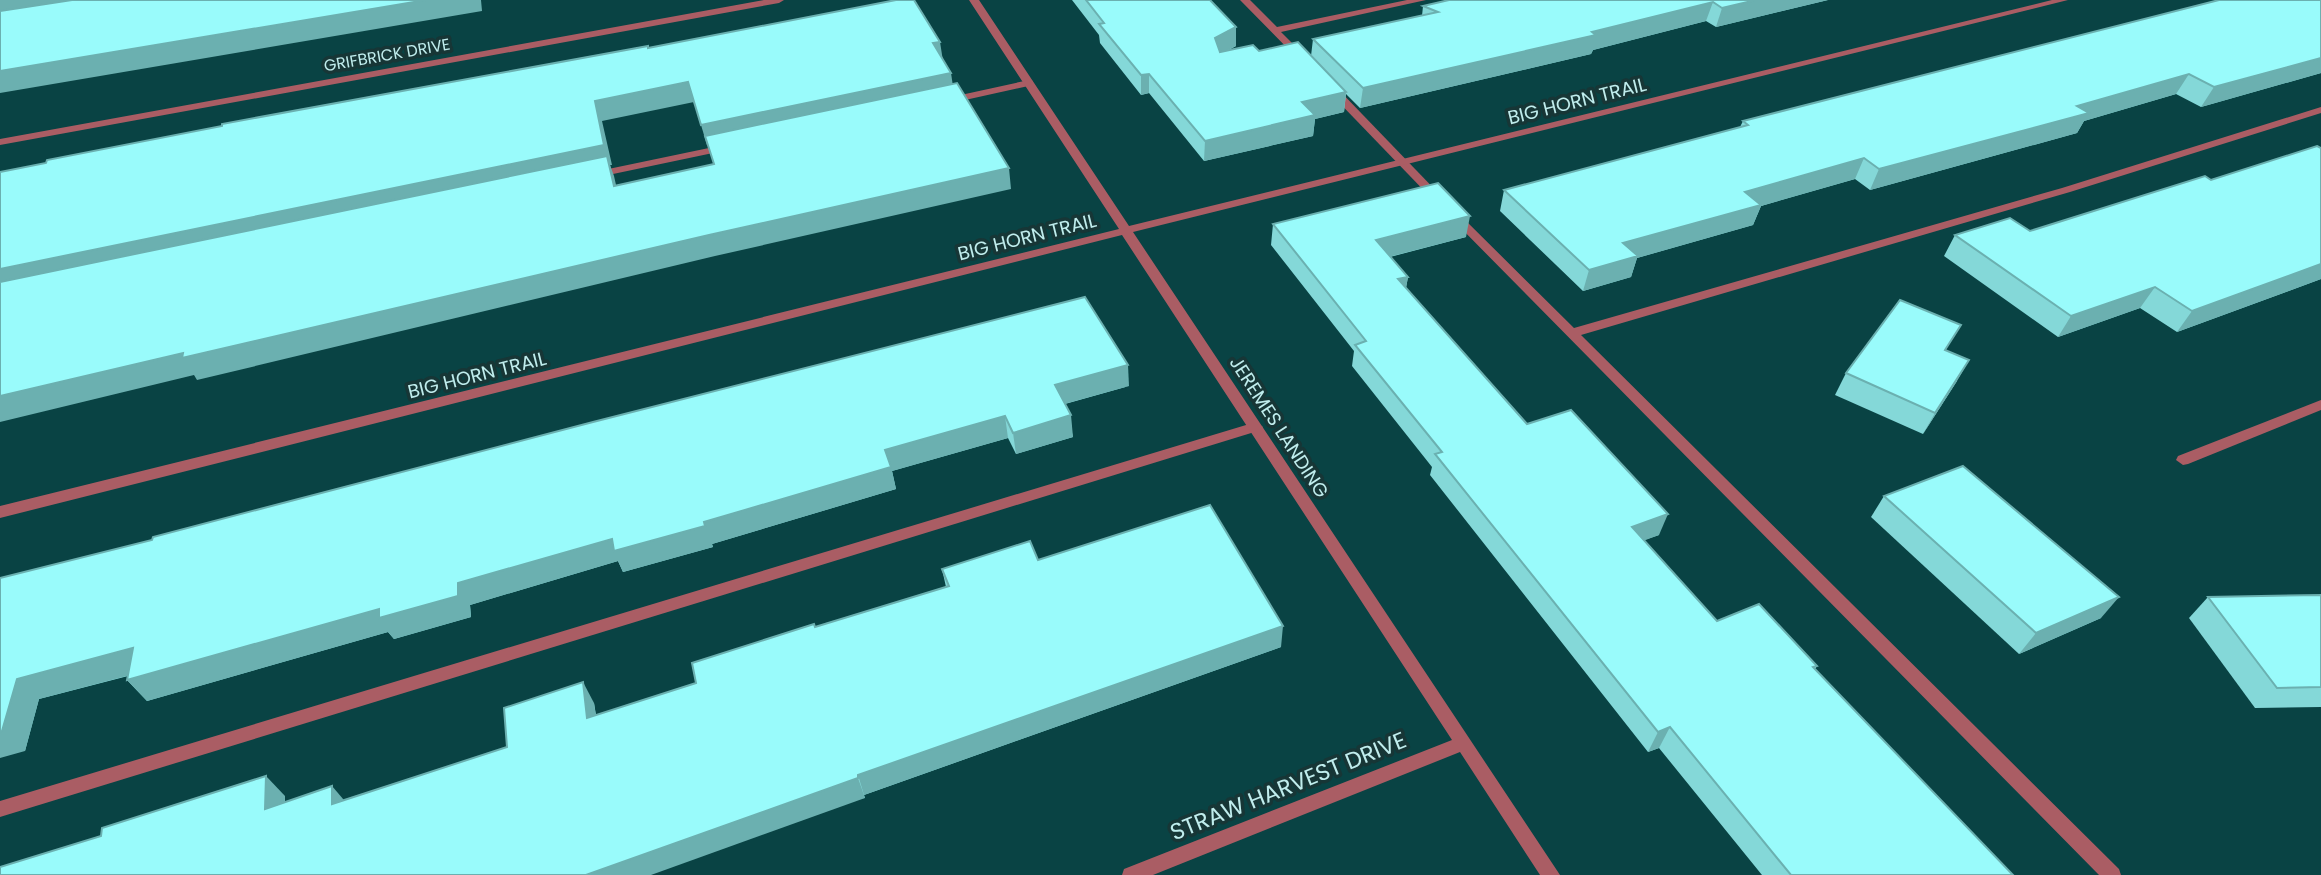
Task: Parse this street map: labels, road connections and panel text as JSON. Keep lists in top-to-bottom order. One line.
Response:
{"streets":{"street":["GRIFBRICK DRIVE","BIG HORN TRAIL","JEREMES LANDING","STRAW HARVEST DRIVE"]},"crossings":[["BIG HORN TRAIL","JEREMES LANDING"],["JEREMES LANDING","STRAW HARVEST DRIVE"]]}
